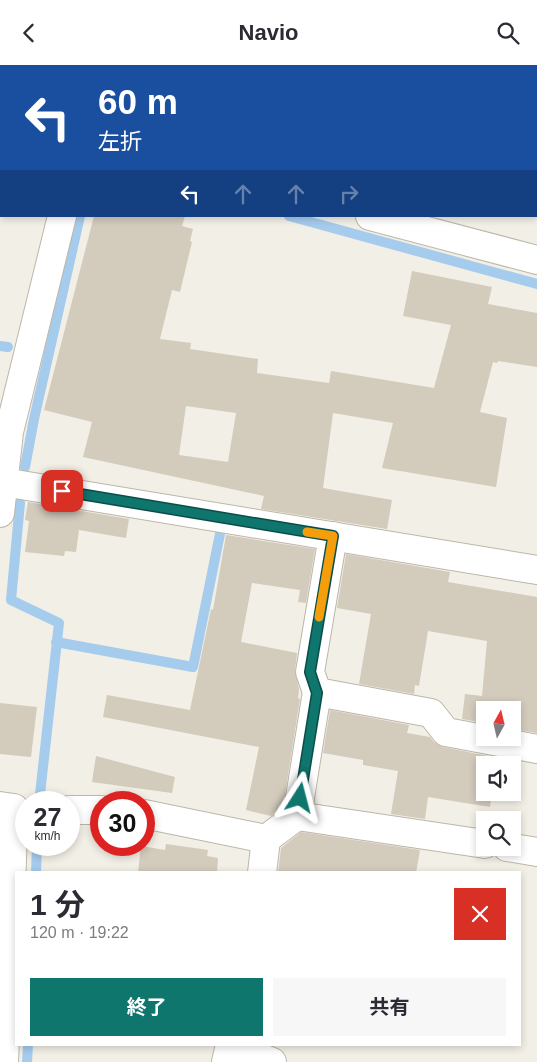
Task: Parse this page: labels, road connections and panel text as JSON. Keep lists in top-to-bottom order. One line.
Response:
{"north":"top","page":{"header":"Navio","turn":["60 m","左折"],"speed":"27 km/h","limit":"30","heading":["1 分","120 m · 19:22"],"buttons":["終了","共有"]}}
